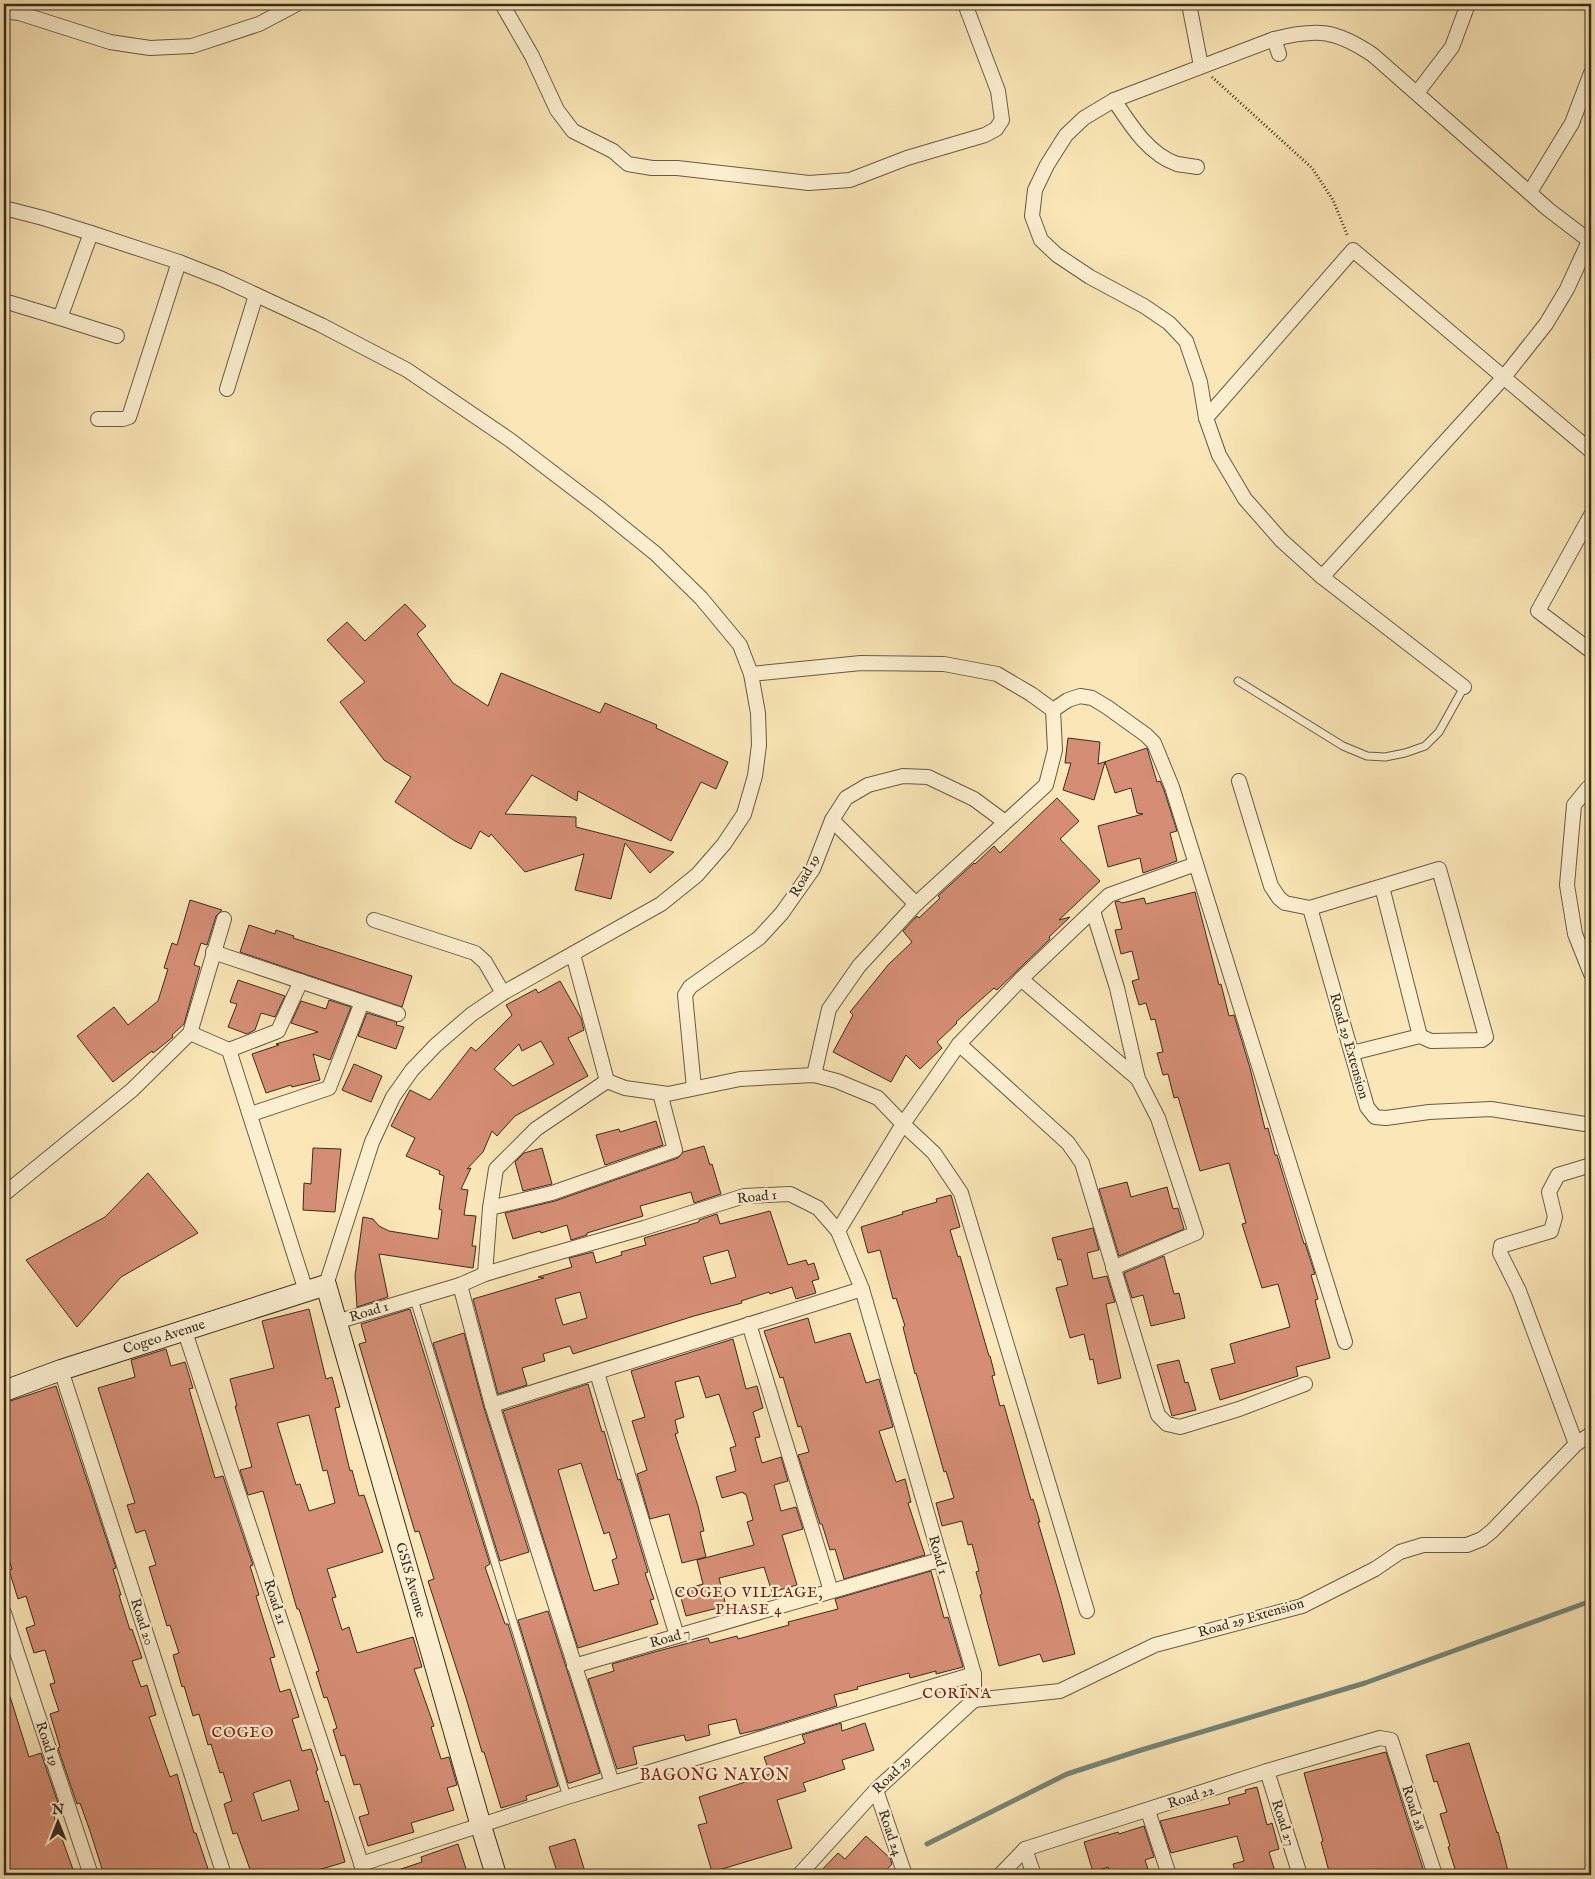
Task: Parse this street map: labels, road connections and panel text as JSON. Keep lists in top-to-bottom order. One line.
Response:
{"streets":{"street":["Road 19","Road 29 Extension","Road 1","Cogeo Avenue","GSIS Avenue","Road 21","Road 20","Road 7","Road 29","Road 22","Road 28","Road 27","Road 24"]},"crossings":[["Road 29 Extension","Road 29"],["Road 1","GSIS Avenue"],["Road 1","Road 7"],["Cogeo Avenue","GSIS Avenue"],["Cogeo Avenue","Road 21"],["Cogeo Avenue","Road 20"],["Road 29","Road 24"],["Road 22","Road 28"],["Road 22","Road 27"]],"districts":["COGEO VILLAGE, PHASE 4","CORINA","COGEO","BAGONG NAYON"],"north":"top"}
